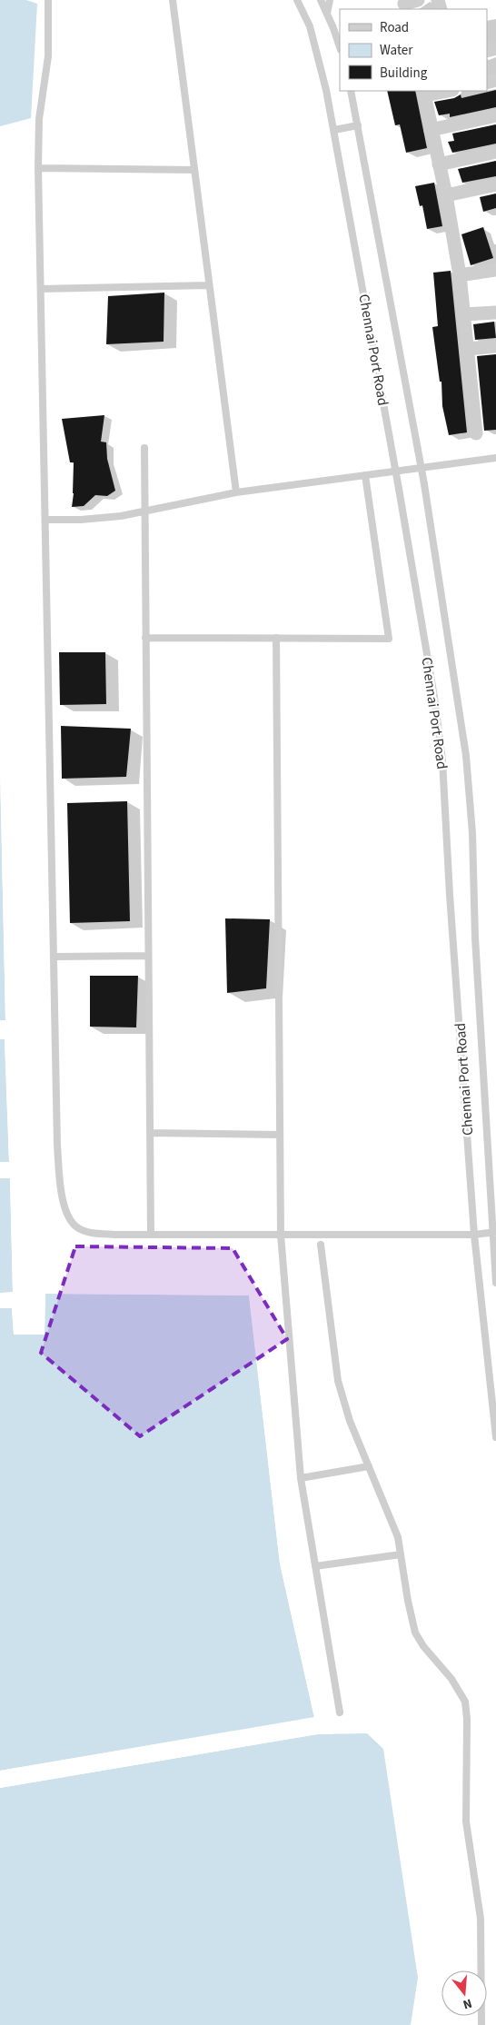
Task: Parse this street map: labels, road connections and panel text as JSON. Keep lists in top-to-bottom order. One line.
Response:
{"streets":{"lane":["Chennai Port Road"]},"legend":["Road","Water","Building"],"north":"bottom"}
